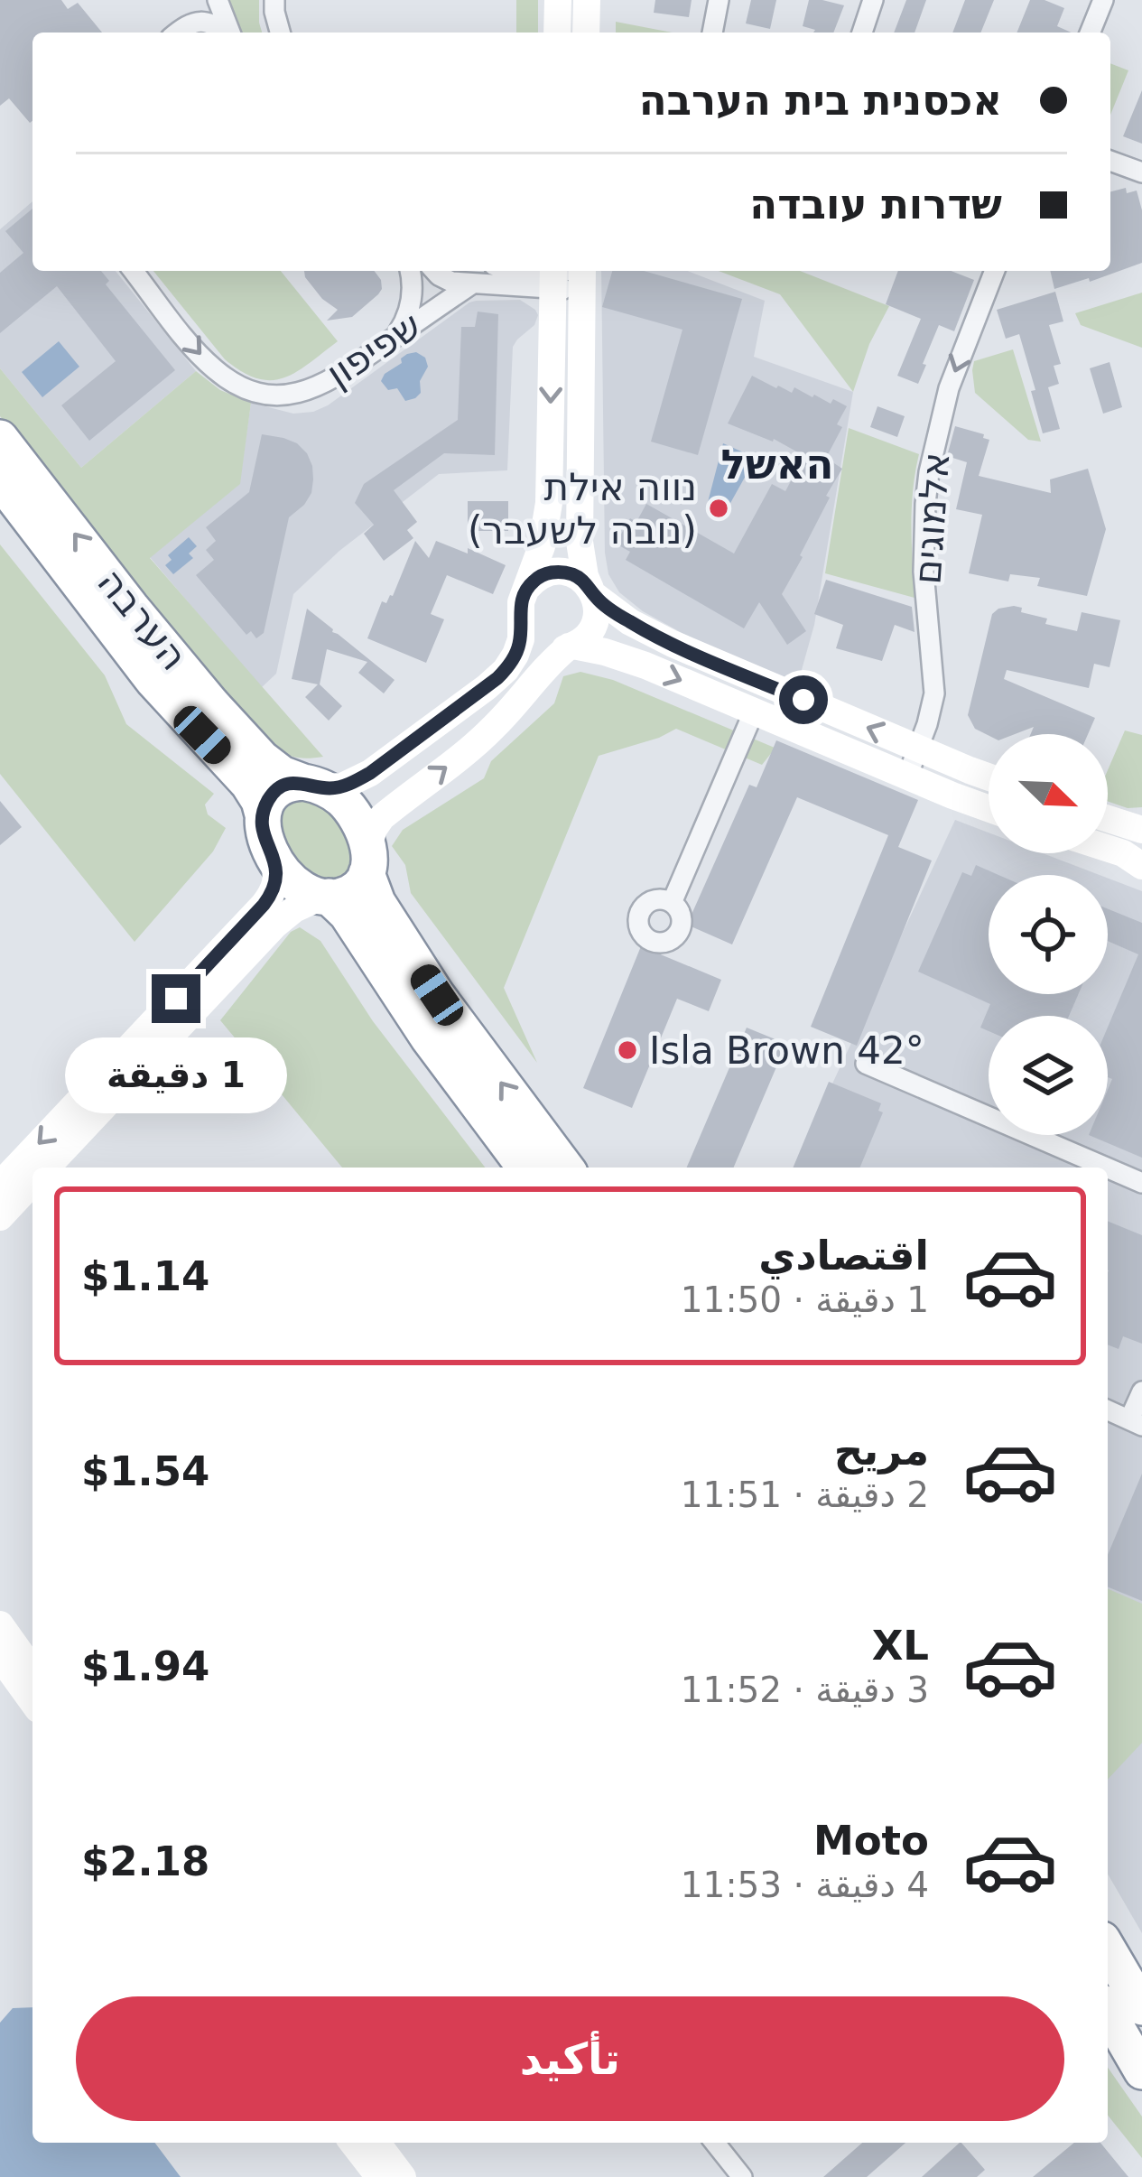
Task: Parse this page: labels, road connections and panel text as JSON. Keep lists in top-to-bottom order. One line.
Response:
{"streets":{"highway":["הערבה"],"street":["שפיפון","אלמוגים"]},"one_way":["שפיפון","אלמוגים"],"districts":["האשל"],"places":["נווה אילת (נובה לשעבר)","Isla Brown 42°"],"north":"bottom right","page":{"banner":["אכסנית בית הערבה","שדרות עובדה"],"bubble":"1 دقيقة","list":[{"name":"اقتصادي","note":"1 دقيقة · 11:50","value":"$1.14"},{"name":"مريح","note":"2 دقيقة · 11:51","value":"$1.54"},{"name":"XL","note":"3 دقيقة · 11:52","value":"$1.94"},{"name":"Moto","note":"4 دقيقة · 11:53","value":"$2.18"}],"buttons":"تأكيد"}}
